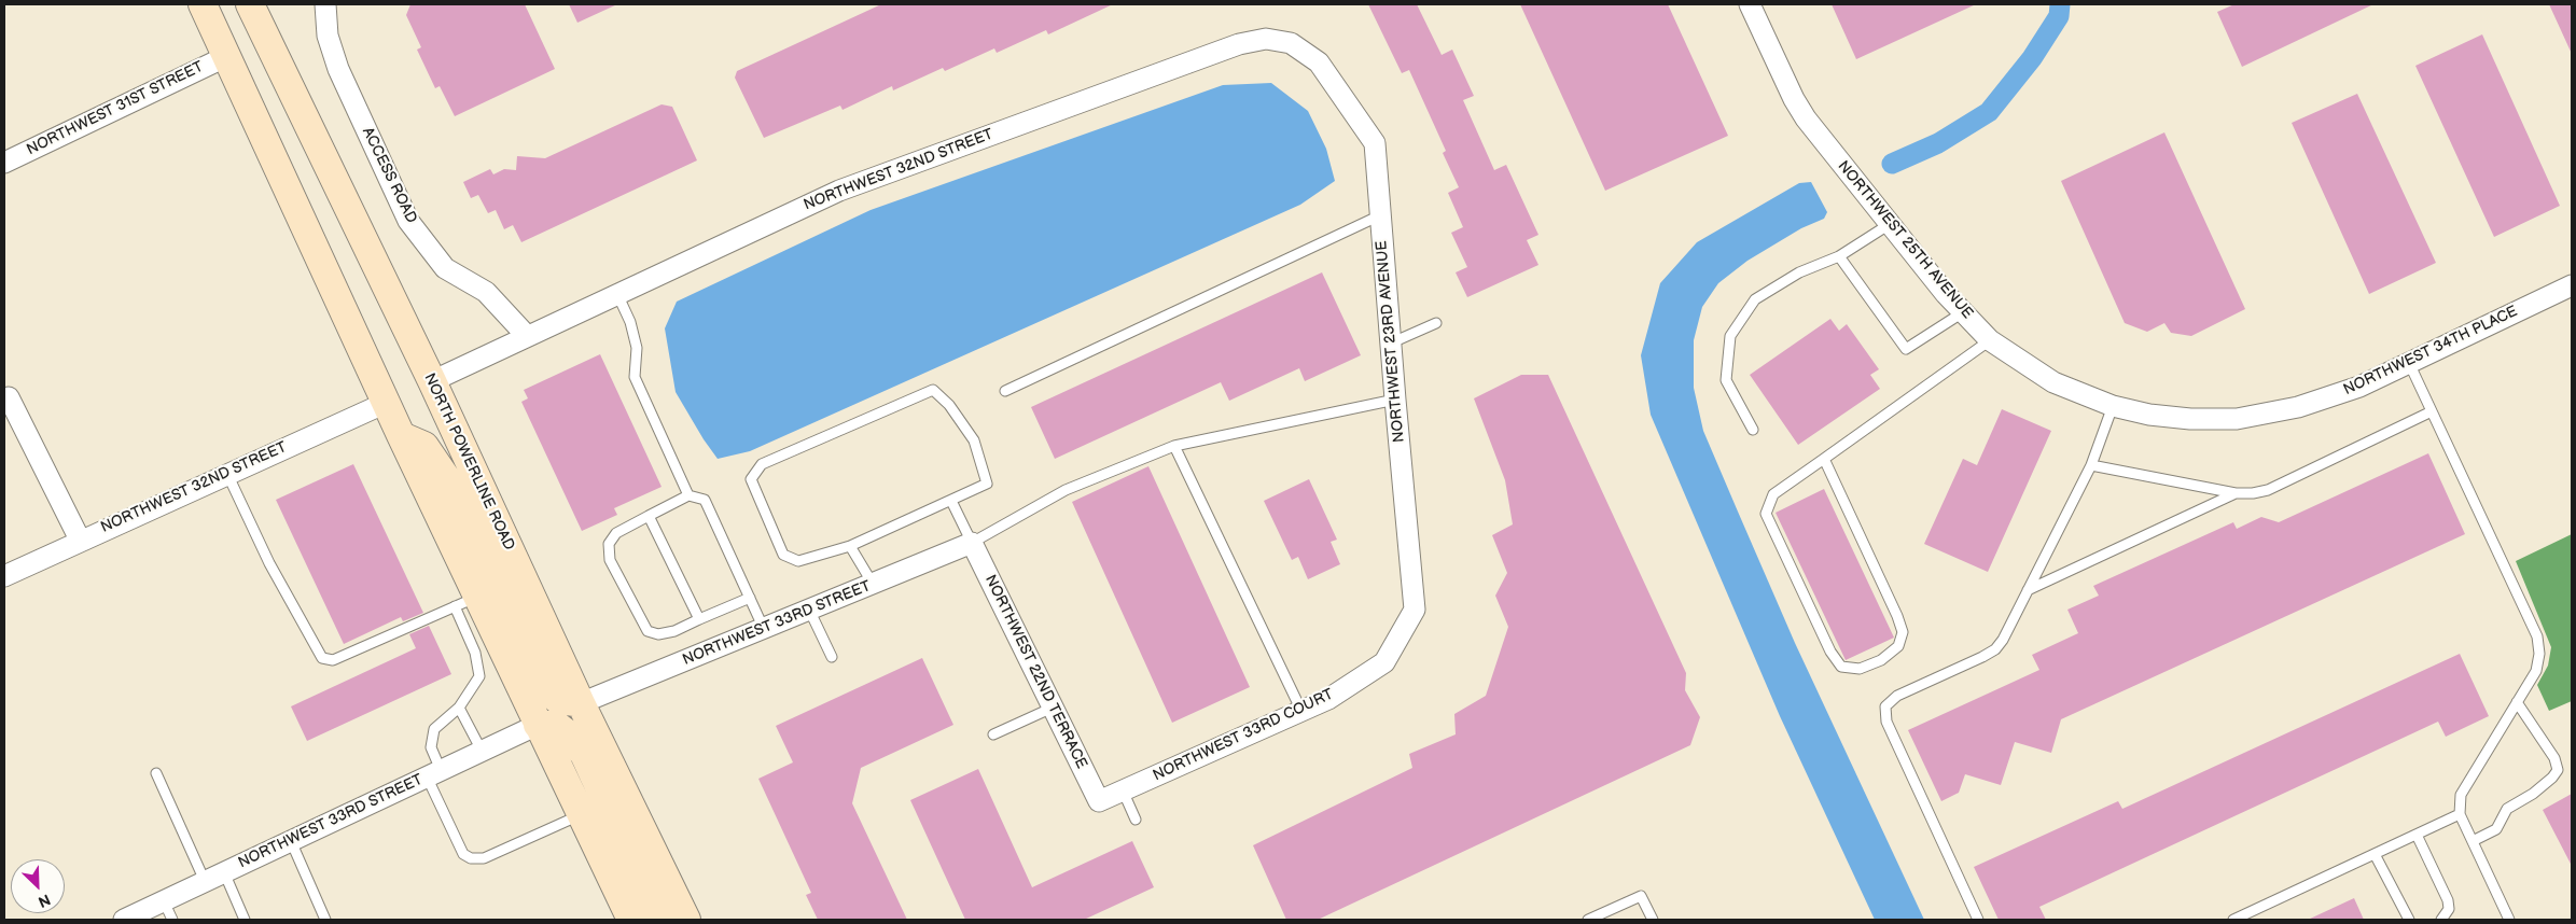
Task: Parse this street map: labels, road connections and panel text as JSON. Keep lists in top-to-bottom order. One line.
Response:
{"streets":{"main road":["NORTH POWERLINE ROAD"],"street":["NORTHWEST 31ST STREET","NORTHWEST 32ND STREET","ACCESS ROAD","NORTHWEST 25TH AVENUE","NORTHWEST 23RD AVENUE","NORTHWEST 34TH PLACE","NORTHWEST 33RD STREET","NORTHWEST 22ND TERRACE","NORTHWEST 33RD COURT"]},"crossings":[["NORTHWEST 32ND STREET","ACCESS ROAD"],["NORTHWEST 32ND STREET","NORTHWEST 23RD AVENUE"],["NORTHWEST 32ND STREET","NORTH POWERLINE ROAD"],["NORTHWEST 25TH AVENUE","NORTHWEST 34TH PLACE"],["NORTHWEST 23RD AVENUE","NORTHWEST 33RD COURT"],["NORTH POWERLINE ROAD","NORTHWEST 33RD STREET"],["NORTHWEST 33RD STREET","NORTHWEST 22ND TERRACE"],["NORTHWEST 22ND TERRACE","NORTHWEST 33RD COURT"]],"north":"bottom right"}
